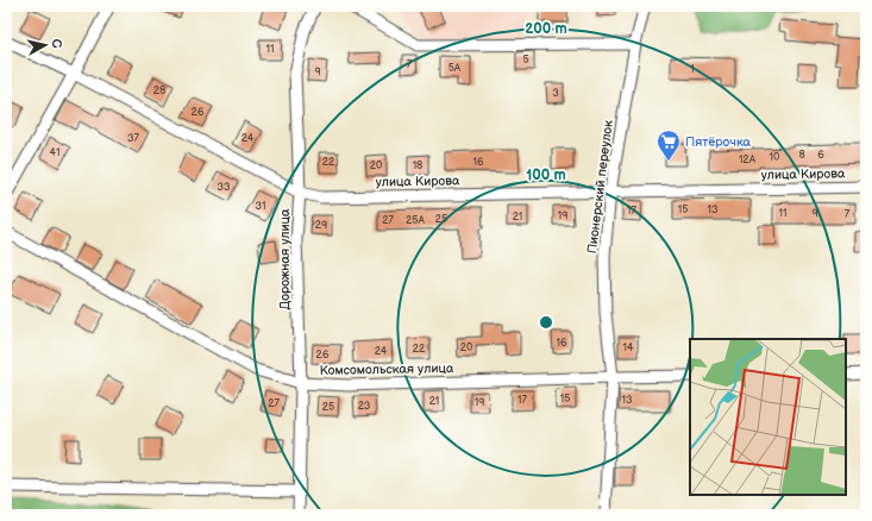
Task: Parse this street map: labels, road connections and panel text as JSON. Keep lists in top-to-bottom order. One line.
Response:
{"streets":{"street":["улица Кирова","Пионерский переулок","Дорожная улица","Комсомольская улица"]},"crossings":[["улица Кирова","Пионерский переулок"],["улица Кирова","Дорожная улица"],["Пионерский переулок","Комсомольская улица"],["Дорожная улица","Комсомольская улица"]],"places":{"supermarket":["Пятёрочка"]},"house_numbers":["11","5","7","5А","1","9","28","3","26","37","24","41","8","6","10","12А","22","16","20","18","33","31","15","13","17","11","9","7","19","21","25","27","25А","29","16","20","14","22","24","26","15","17","13","21","19","27","23","25"],"north":"right","rings":["200 m","100 m"]}
